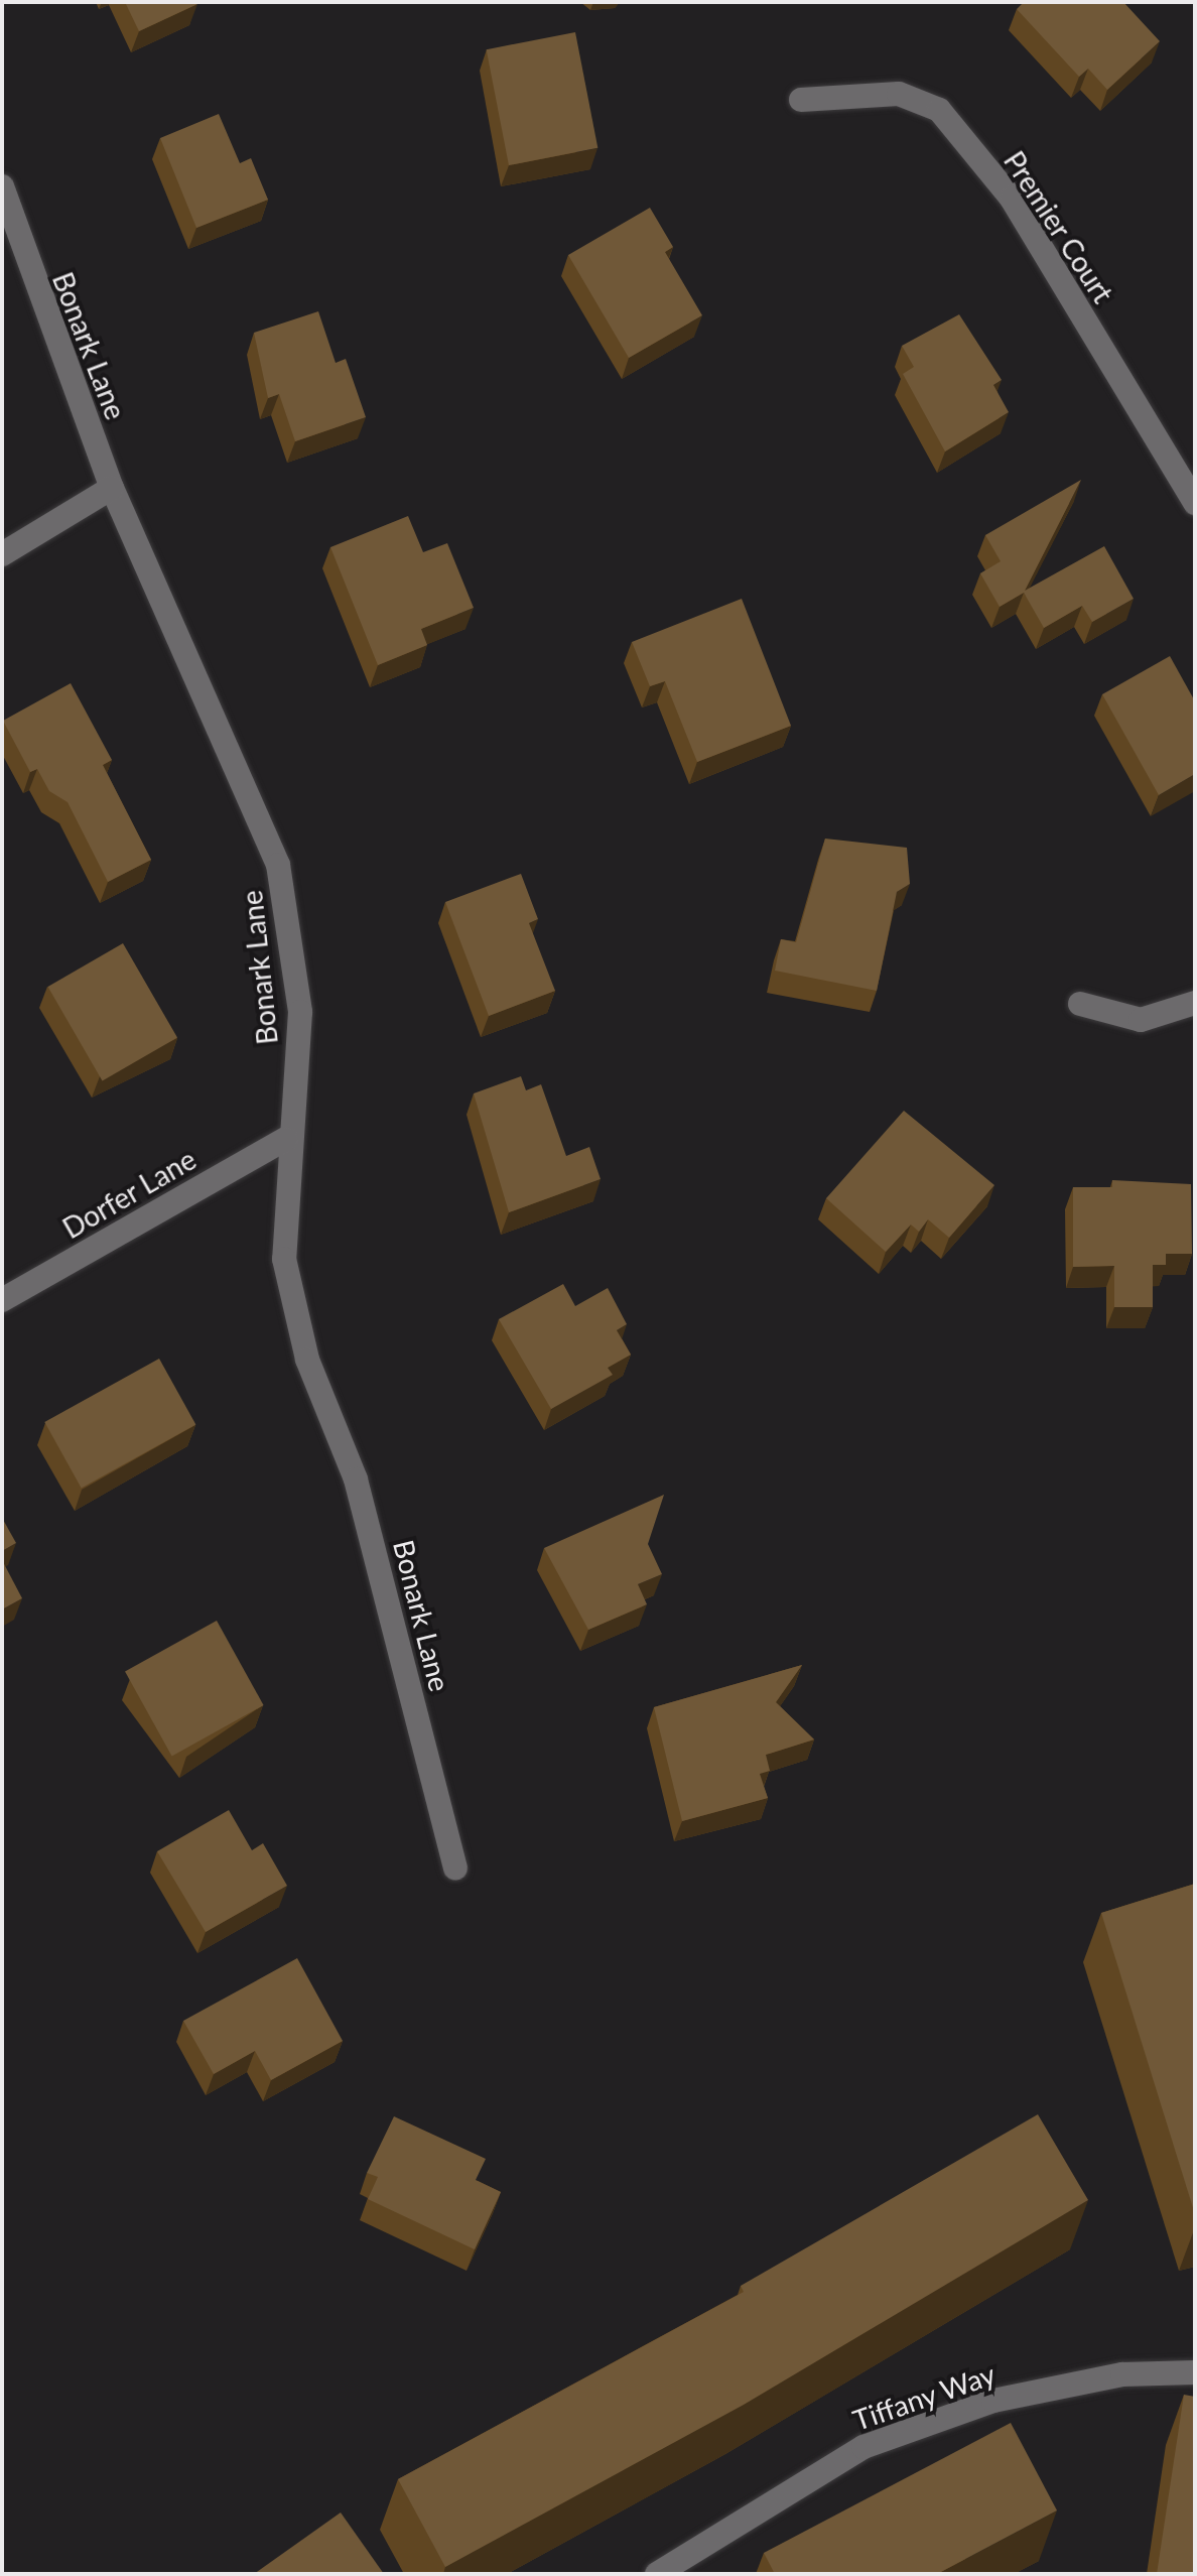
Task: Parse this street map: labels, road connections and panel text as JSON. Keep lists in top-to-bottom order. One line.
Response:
{"streets":{"street":["Premier Court","Bonark Lane","Dorfer Lane","Tiffany Way"]},"crossings":[["Bonark Lane","Dorfer Lane"]]}
